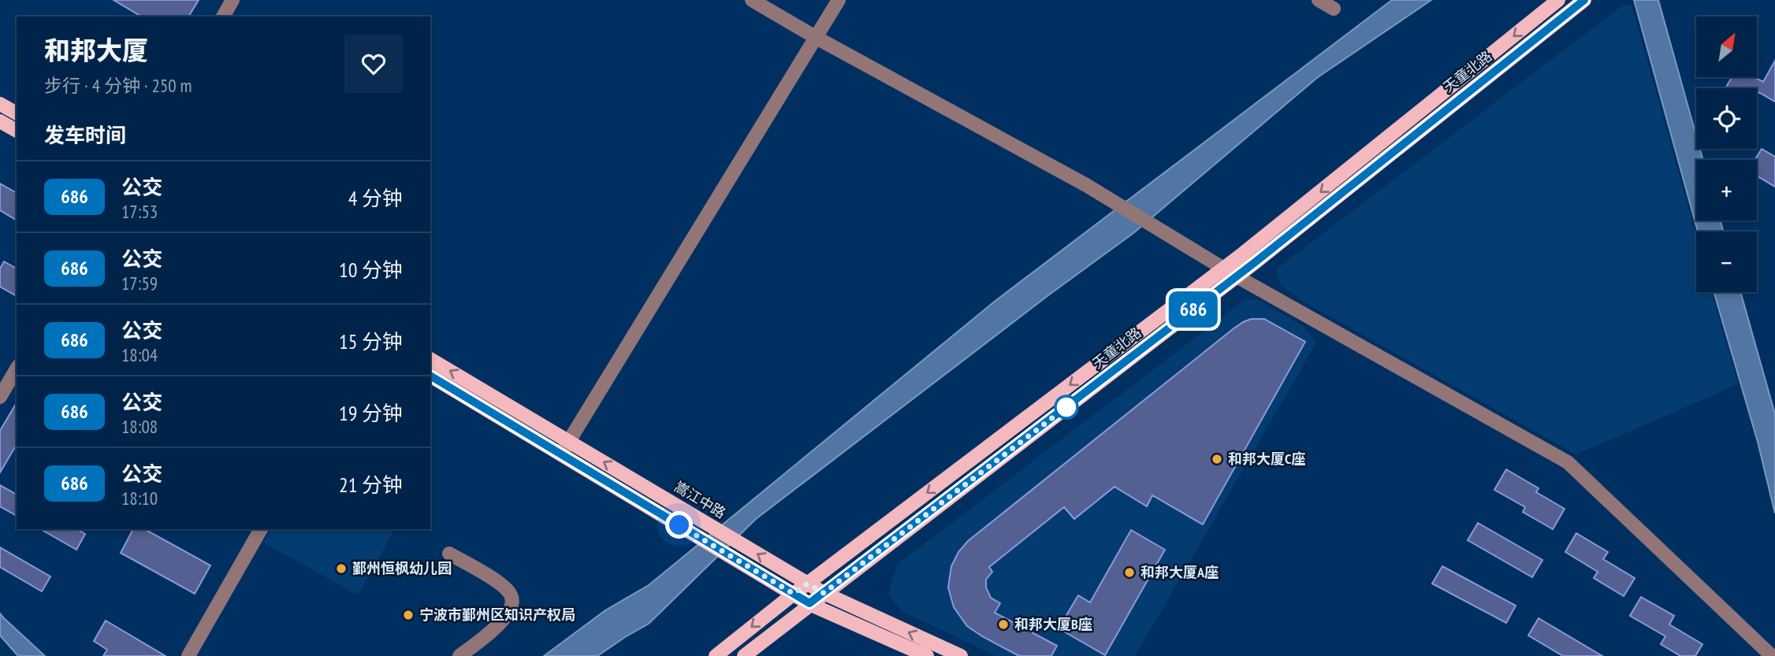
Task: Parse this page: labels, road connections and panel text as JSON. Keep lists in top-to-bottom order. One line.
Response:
{"streets":{"main road":["天童北路","嵩江中路"]},"crossings":[["天童北路","嵩江中路"]],"places":["和邦大厦C座","鄞州恒枫幼儿园","和邦大厦A座","宁波市鄞州区知识产权局","和邦大厦B座"],"lines":["bus line 686"],"north":"top right","page":{"on_map":"686","map_buttons":["+","−"],"heading":[["和邦大厦","步行 · 4 分钟 · 250 m"],"发车时间"],"list":[{"mark":"686","name":"公交","note":"17:53","value":"4 分钟"},{"mark":"686","name":"公交","note":"17:59","value":"10 分钟"},{"mark":"686","name":"公交","note":"18:04","value":"15 分钟"},{"mark":"686","name":"公交","note":"18:08","value":"19 分钟"},{"mark":"686","name":"公交","note":"18:10","value":"21 分钟"}]}}
